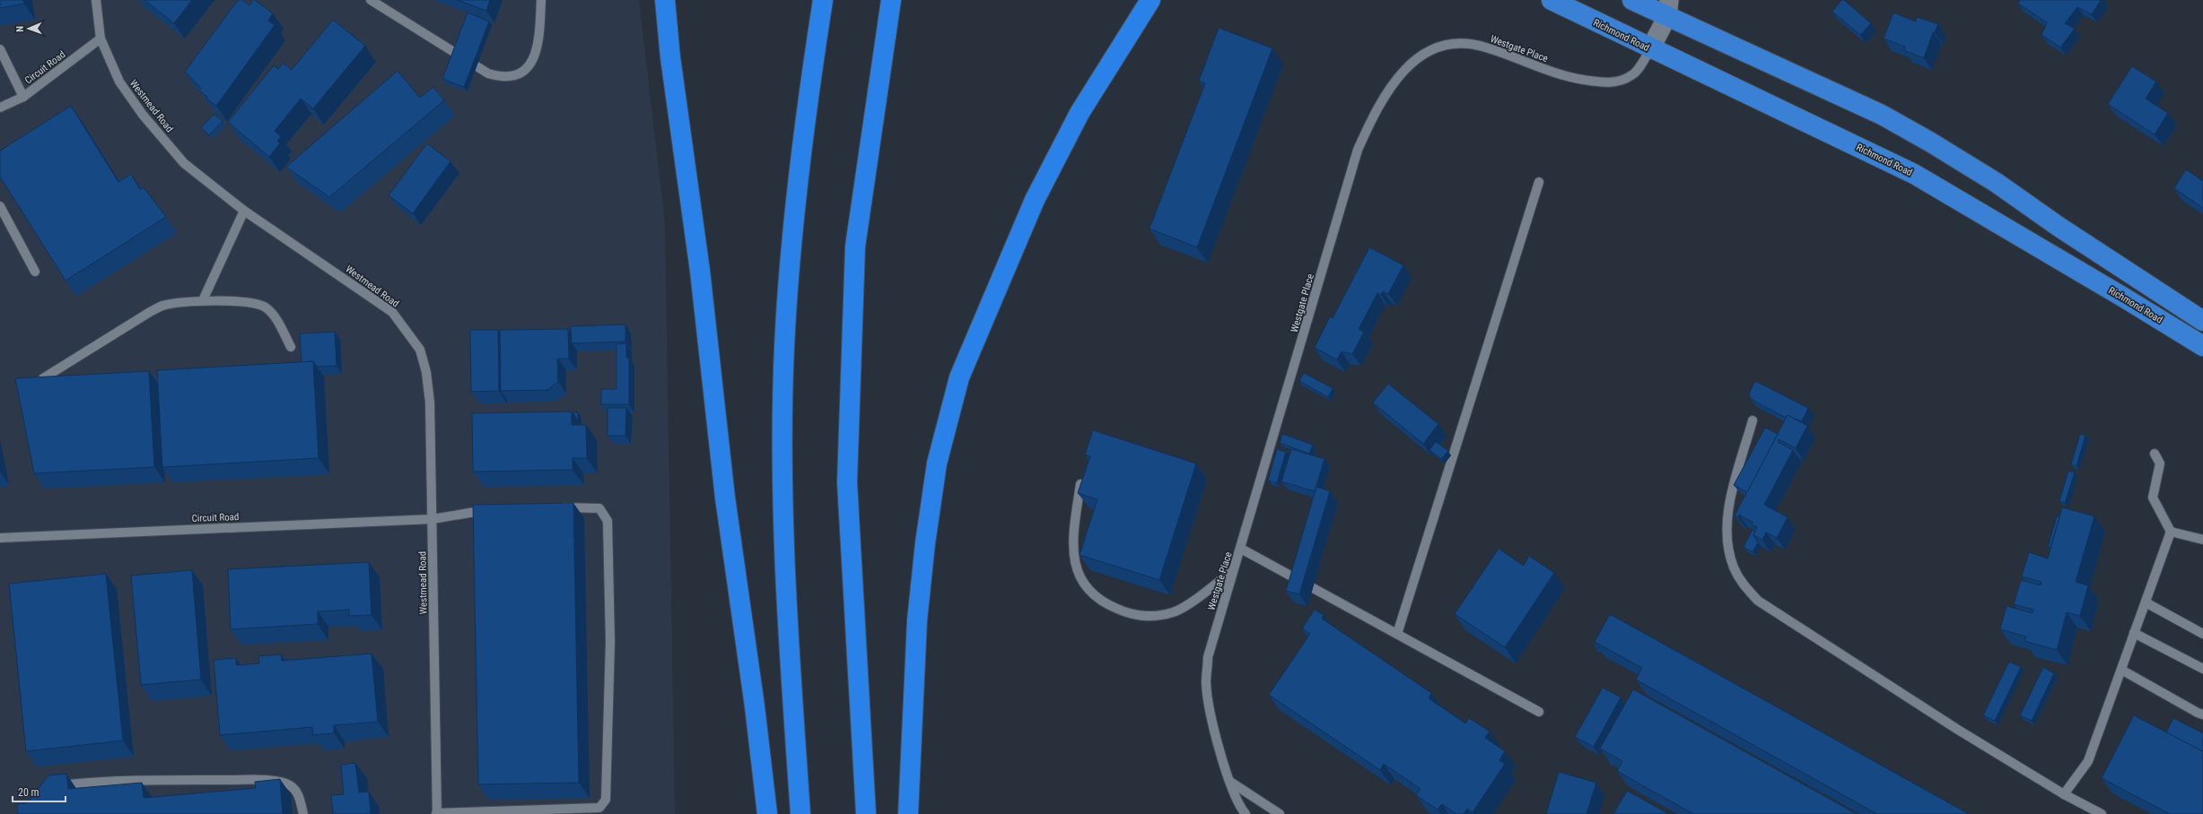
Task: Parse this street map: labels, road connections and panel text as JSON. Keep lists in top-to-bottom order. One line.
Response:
{"streets":{"highway":["Richmond Road"],"lane":["Westgate Place","Circuit Road","Westmead Road"]},"crossings":[["Richmond Road","Westgate Place"],["Circuit Road","Westmead Road"]],"scale_bar":"20 m","north":"left"}
